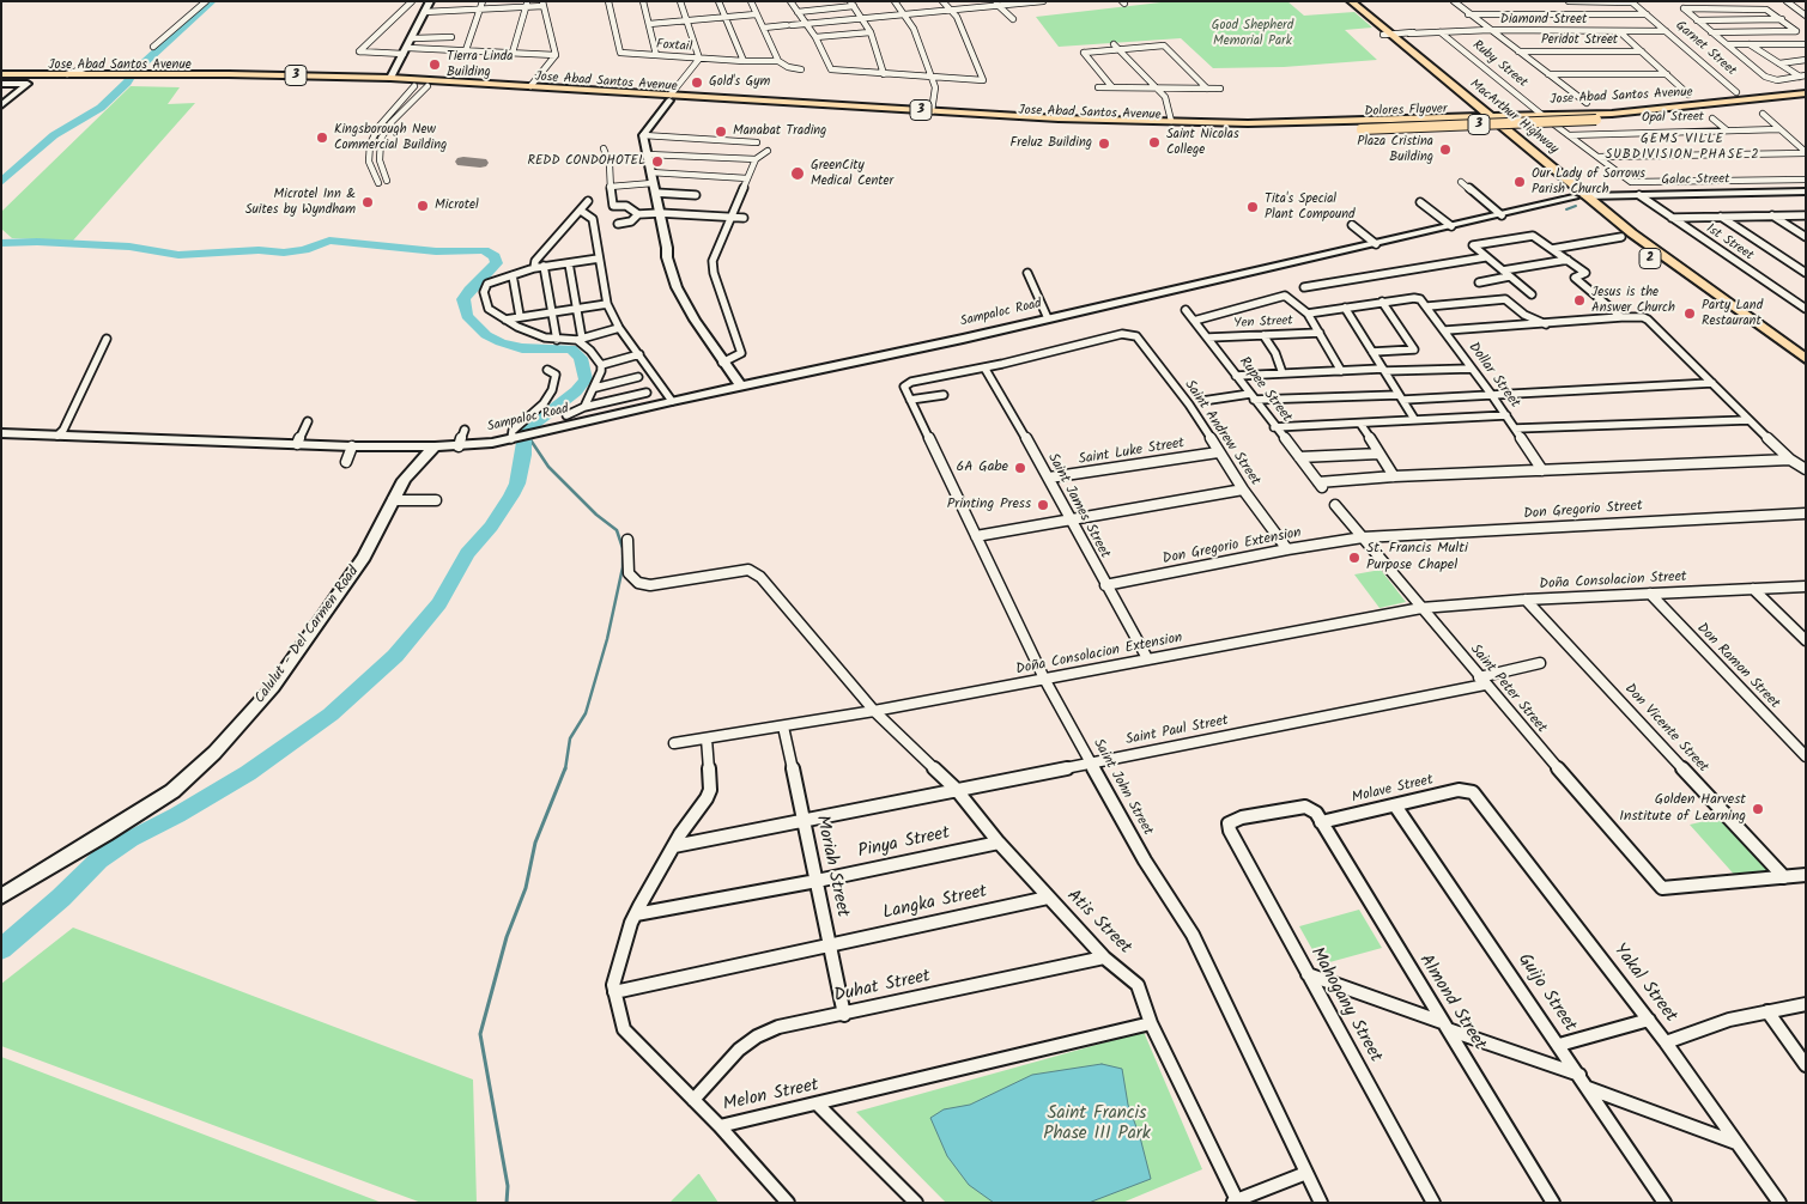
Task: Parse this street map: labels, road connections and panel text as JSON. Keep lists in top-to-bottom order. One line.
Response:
{"streets":{"highway":["Jose Abad Santos Avenue","3","Dolores Flyover","MacArthur Highway","2"],"main road":["Galac Street","Sampaloc Road","Calulut - Del Carmen Road"],"street":["Diamond Street","Peridot Street","Foxtail","Garnet Street","Ruby Street","Opal Street","1st Street","Yen Street","Dollar Street","Rupee Street","Saint Andrew Street","Saint Luke Street","Saint James Street","Don Gregorio Street","Don Gregorio Extension","Doña Consolacion Street","Doña Consolacion Extension","Don Ramon Street","Saint Peter Street","Don Vicente Street","Saint Paul Street","Saint John Street","Molave Street","Pinya Street","Moriah Street","Langka Street","Atis Street","Yakal Street","Duhat Street","Guijo Street","Almond Street","Mahogany Street","Melon Street"]},"crossings":[["Diamond Street","Garnet Street"],["Diamond Street","Ruby Street"],["Diamond Street","MacArthur Highway"],["Ruby Street","Jose Abad Santos Avenue"],["Jose Abad Santos Avenue","Dolores Flyover"],["Jose Abad Santos Avenue","MacArthur Highway"],["MacArthur Highway","Galac Street"],["MacArthur Highway","Sampaloc Road"],["Galac Street","1st Street"],["Galac Street","Sampaloc Road"],["Sampaloc Road","Calulut - Del Carmen Road"],["Yen Street","Rupee Street"],["Saint Andrew Street","Saint Luke Street"],["Saint Andrew Street","Saint James Street"],["Saint Andrew Street","Don Gregorio Extension"],["Saint Andrew Street","Saint John Street"],["Saint Luke Street","Saint James Street"],["Saint James Street","Don Gregorio Extension"],["Saint James Street","Doña Consolacion Extension"],["Saint James Street","Saint John Street"],["Don Gregorio Street","Don Gregorio Extension"],["Don Gregorio Street","Saint Peter Street"],["Don Gregorio Extension","Saint Peter Street"],["Doña Consolacion Street","Doña Consolacion Extension"],["Doña Consolacion Street","Don Ramon Street"],["Doña Consolacion Street","Saint Peter Street"],["Doña Consolacion Street","Don Vicente Street"],["Doña Consolacion Extension","Saint Peter Street"],["Doña Consolacion Extension","Saint John Street"],["Doña Consolacion Extension","Moriah Street"],["Doña Consolacion Extension","Atis Street"],["Doña Consolacion Extension","Melon Street"],["Saint Peter Street","Don Vicente Street"],["Saint Peter Street","Saint Paul Street"],["Saint Paul Street","Saint John Street"],["Saint Paul Street","Moriah Street"],["Saint Paul Street","Atis Street"],["Saint Paul Street","Melon Street"],["Molave Street","Yakal Street"],["Molave Street","Guijo Street"],["Molave Street","Almond Street"],["Molave Street","Mahogany Street"],["Pinya Street","Moriah Street"],["Pinya Street","Atis Street"],["Pinya Street","Melon Street"],["Moriah Street","Langka Street"],["Moriah Street","Duhat Street"],["Langka Street","Atis Street"],["Langka Street","Melon Street"],["Atis Street","Duhat Street"],["Atis Street","Melon Street"],["Duhat Street","Melon Street"],["Almond Street","Mahogany Street"]],"districts":["GEMS VILLE SUBDIVISION PHASE 2"],"parks":["Good Shepherd Memorial Park","Saint Francis Phase III Park"],"places":["Tierra Linda Building","Gold's Gym","Manabat Trading","Kingsborough New Commercial Building","Saint Nicolas College","Freluz Building","Plaza Cristina Building","REDD CONDOHOTEL","GreenCity Medical Center","Our Lady of Sorrows Parish Church","Microtel Inn & Suites by Wyndham","Microtel","Tita's Special Plant Compound","Jesus is the Answer Church","Party Land Restaurant","6A Gabe","Printing Press","St. Francis Multi Purpose Chapel","Golden Harvest Institute of Learning"]}
